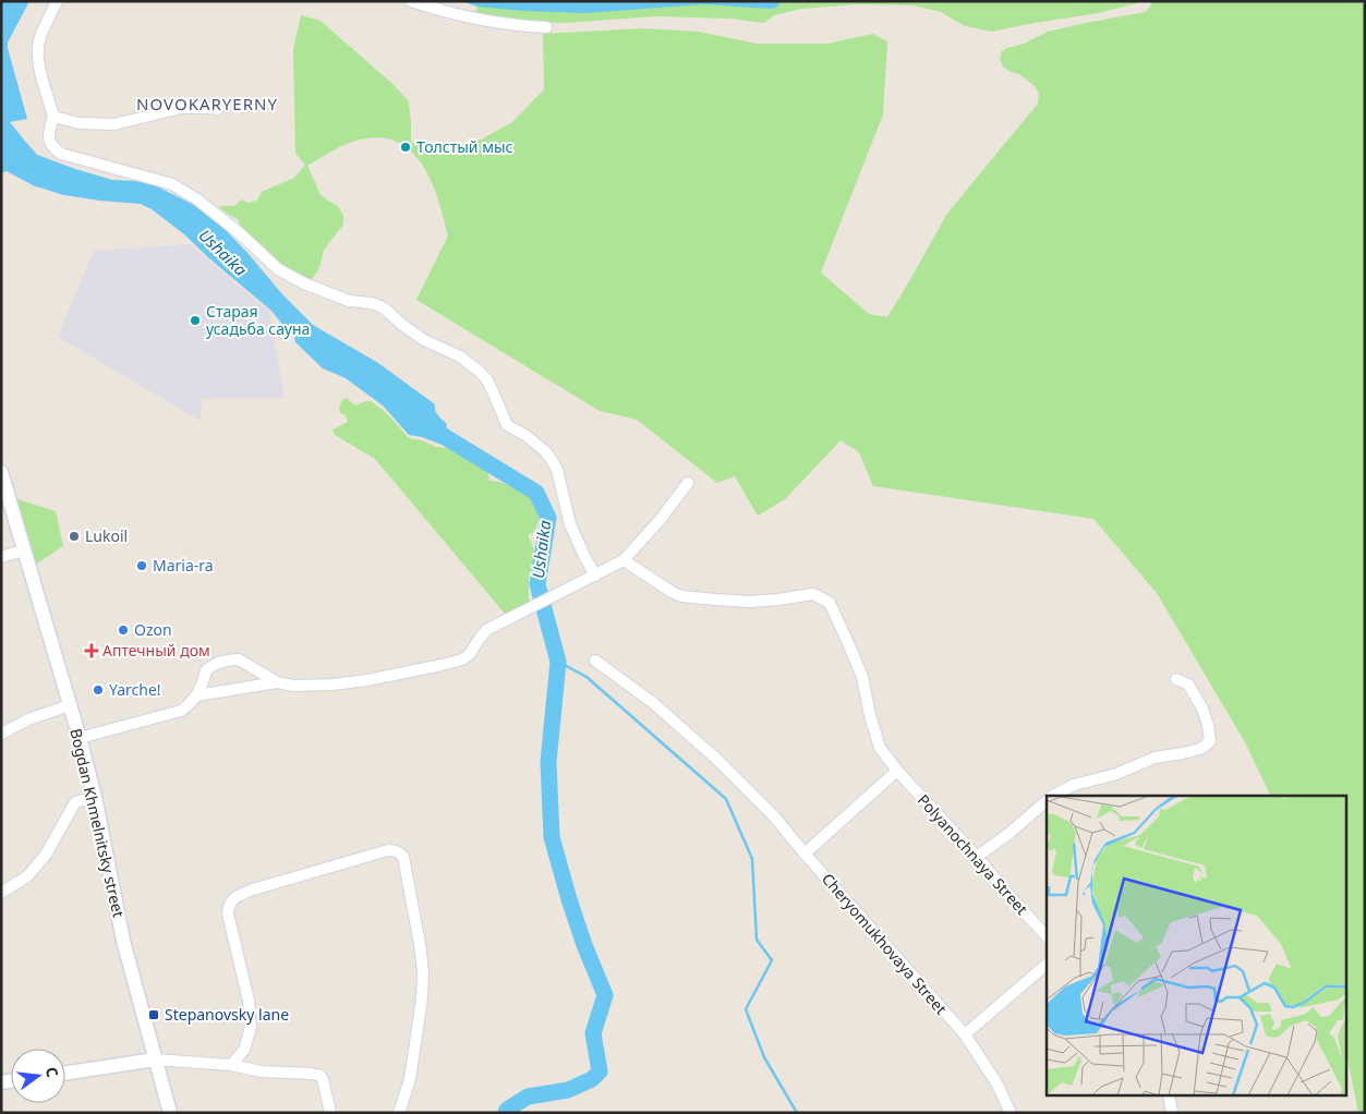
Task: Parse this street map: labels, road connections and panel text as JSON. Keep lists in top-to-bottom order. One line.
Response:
{"streets":{"street":["Bogdan Khmelnitsky street","Polyanochnaya Street","Cheryomukhovaya Street"]},"districts":["NOVOKARYERNY"],"water":["Ushaika"],"places":{"other":["Толстый мыс","Старая усадьба сауна","Lukoil","Maria-ra","Ozon","Yarche!"],"health":["Аптечный дом"],"transit":["Stepanovsky lane"]},"north":"right"}
